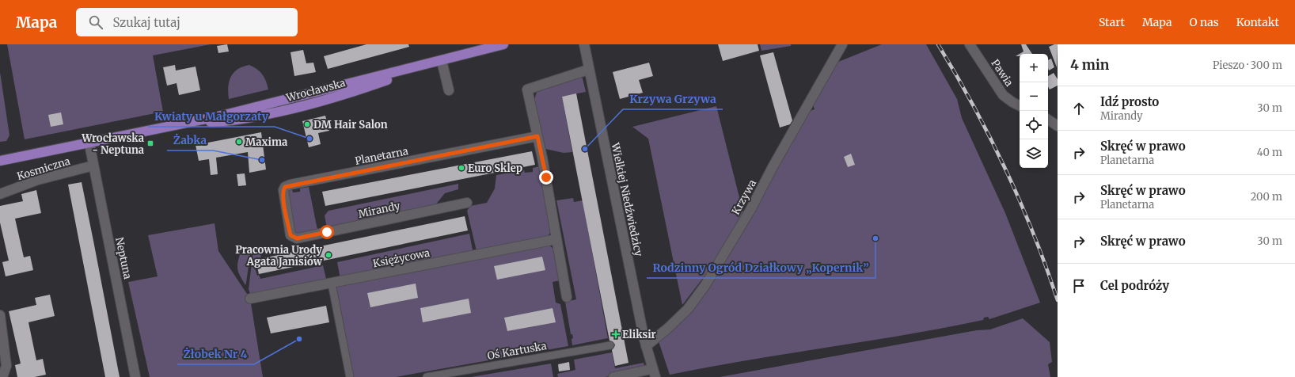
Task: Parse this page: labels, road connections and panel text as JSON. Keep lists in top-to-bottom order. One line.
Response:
{"streets":{"main road":["Wrocławska"],"street":["Pawia","Planetarna","Kosmiczna","Krzywa","Wielkiej Niedźwiedzicy","Mirandy","Neptuna","Księżycowa","Oś Kartuska"]},"crossings":[["Wrocławska","Neptuna"],["Planetarna","Mirandy"],["Kosmiczna","Neptuna"],["Krzywa","Wielkiej Niedźwiedzicy"]],"places":{"other":["DM Hair Salon","Kwiaty u Małgorzaty","Maxima","Krzywa Grzywa","Żabka","Euro Sklep","Rodzinny Ogród Działkowy „Kopernik”","Pracownia Urody Agata Janisiów","Żłobek Nr 4"],"transit":["Wrocławska - Neptuna"],"health":["Eliksir"]},"page":{"header":"Mapa","search":"Szukaj tutaj","nav":["Start","Mapa","O nas","Kontakt"],"heading":["4 min","Pieszo · 300 m"],"map_buttons":["+","−"],"list":[["Idź prosto","Mirandy","30 m"],["Skręć w prawo","Planetarna","40 m"],["Skręć w prawo","Planetarna","200 m"],["Skręć w prawo","30 m"],"Cel podróży"]}}
